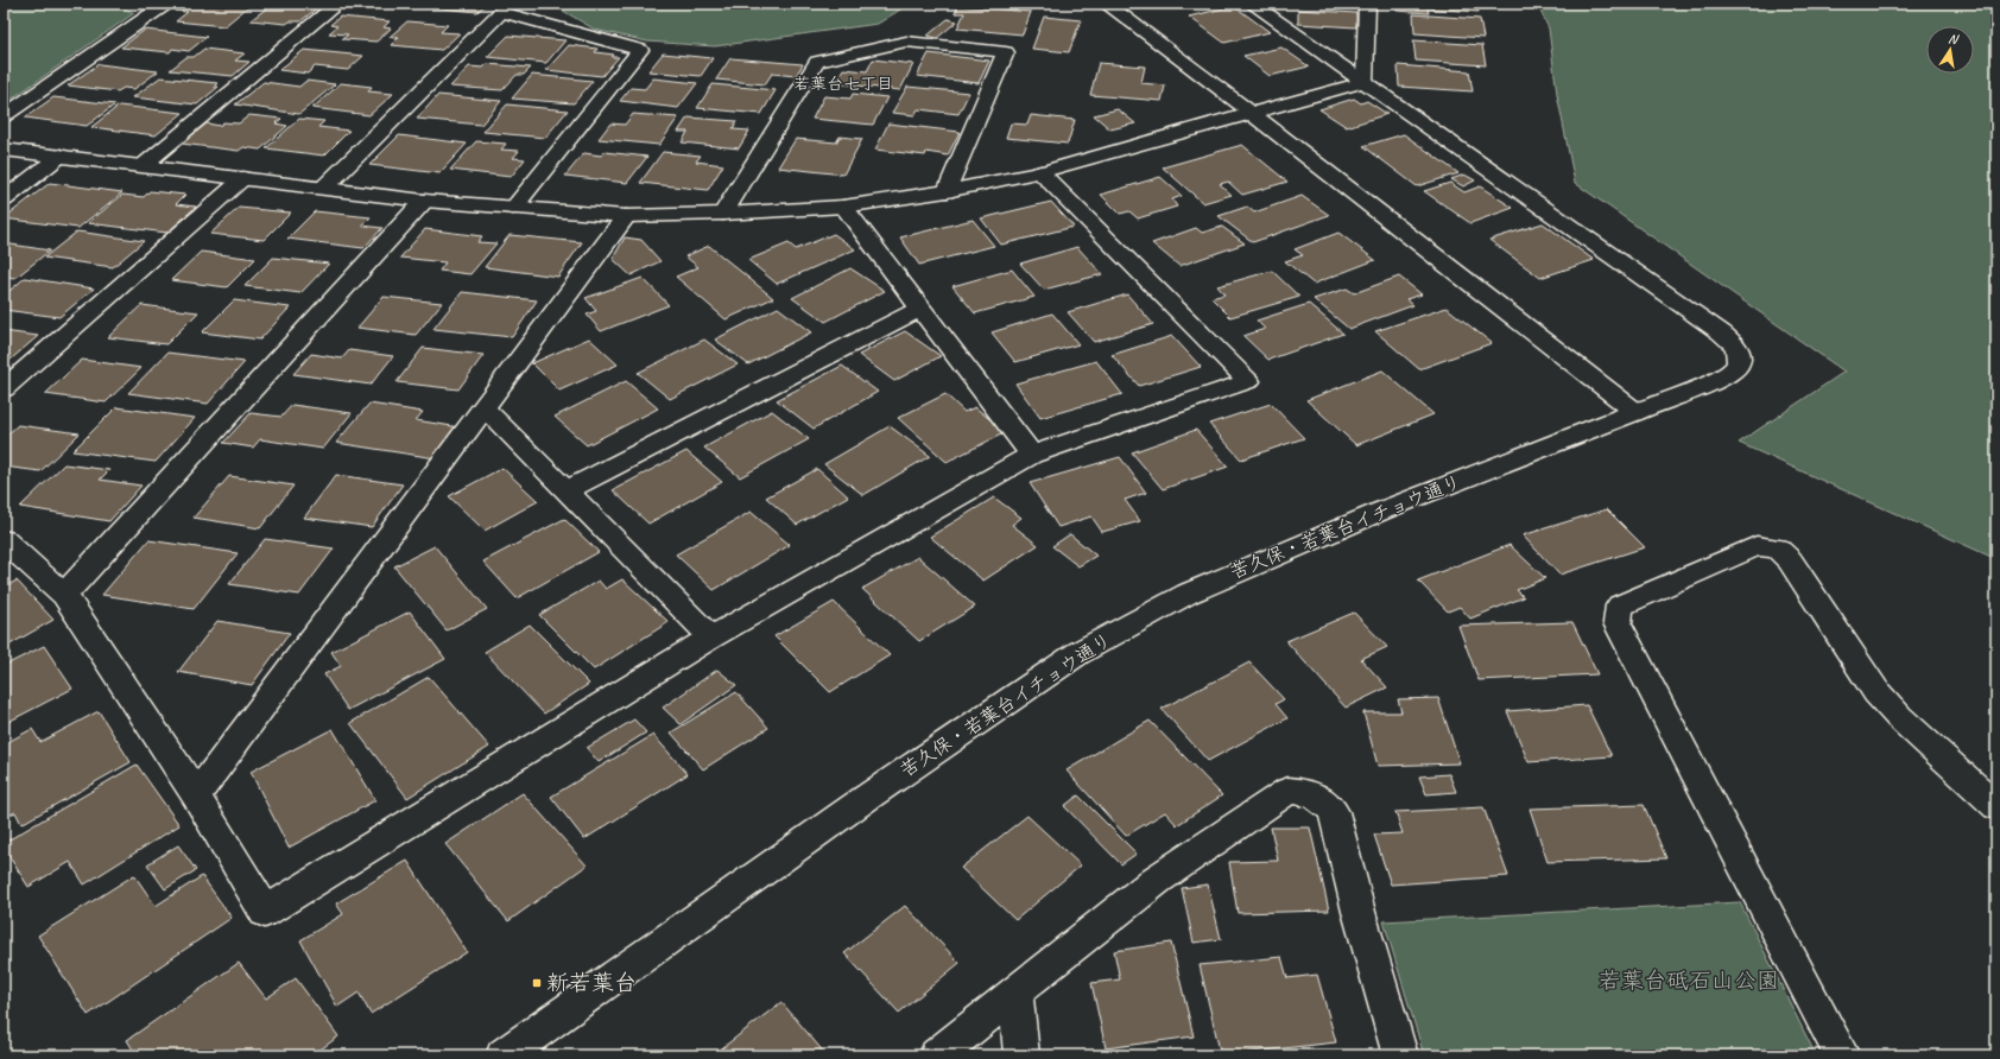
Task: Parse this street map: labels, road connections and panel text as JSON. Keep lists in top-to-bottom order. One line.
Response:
{"streets":{"street":["苦久保・若葉台イチョウ通り"]},"districts":["若葉台七丁目"],"parks":["若葉台砥石山公園"],"places":{"transit":["新若葉台"]},"north":"top"}
